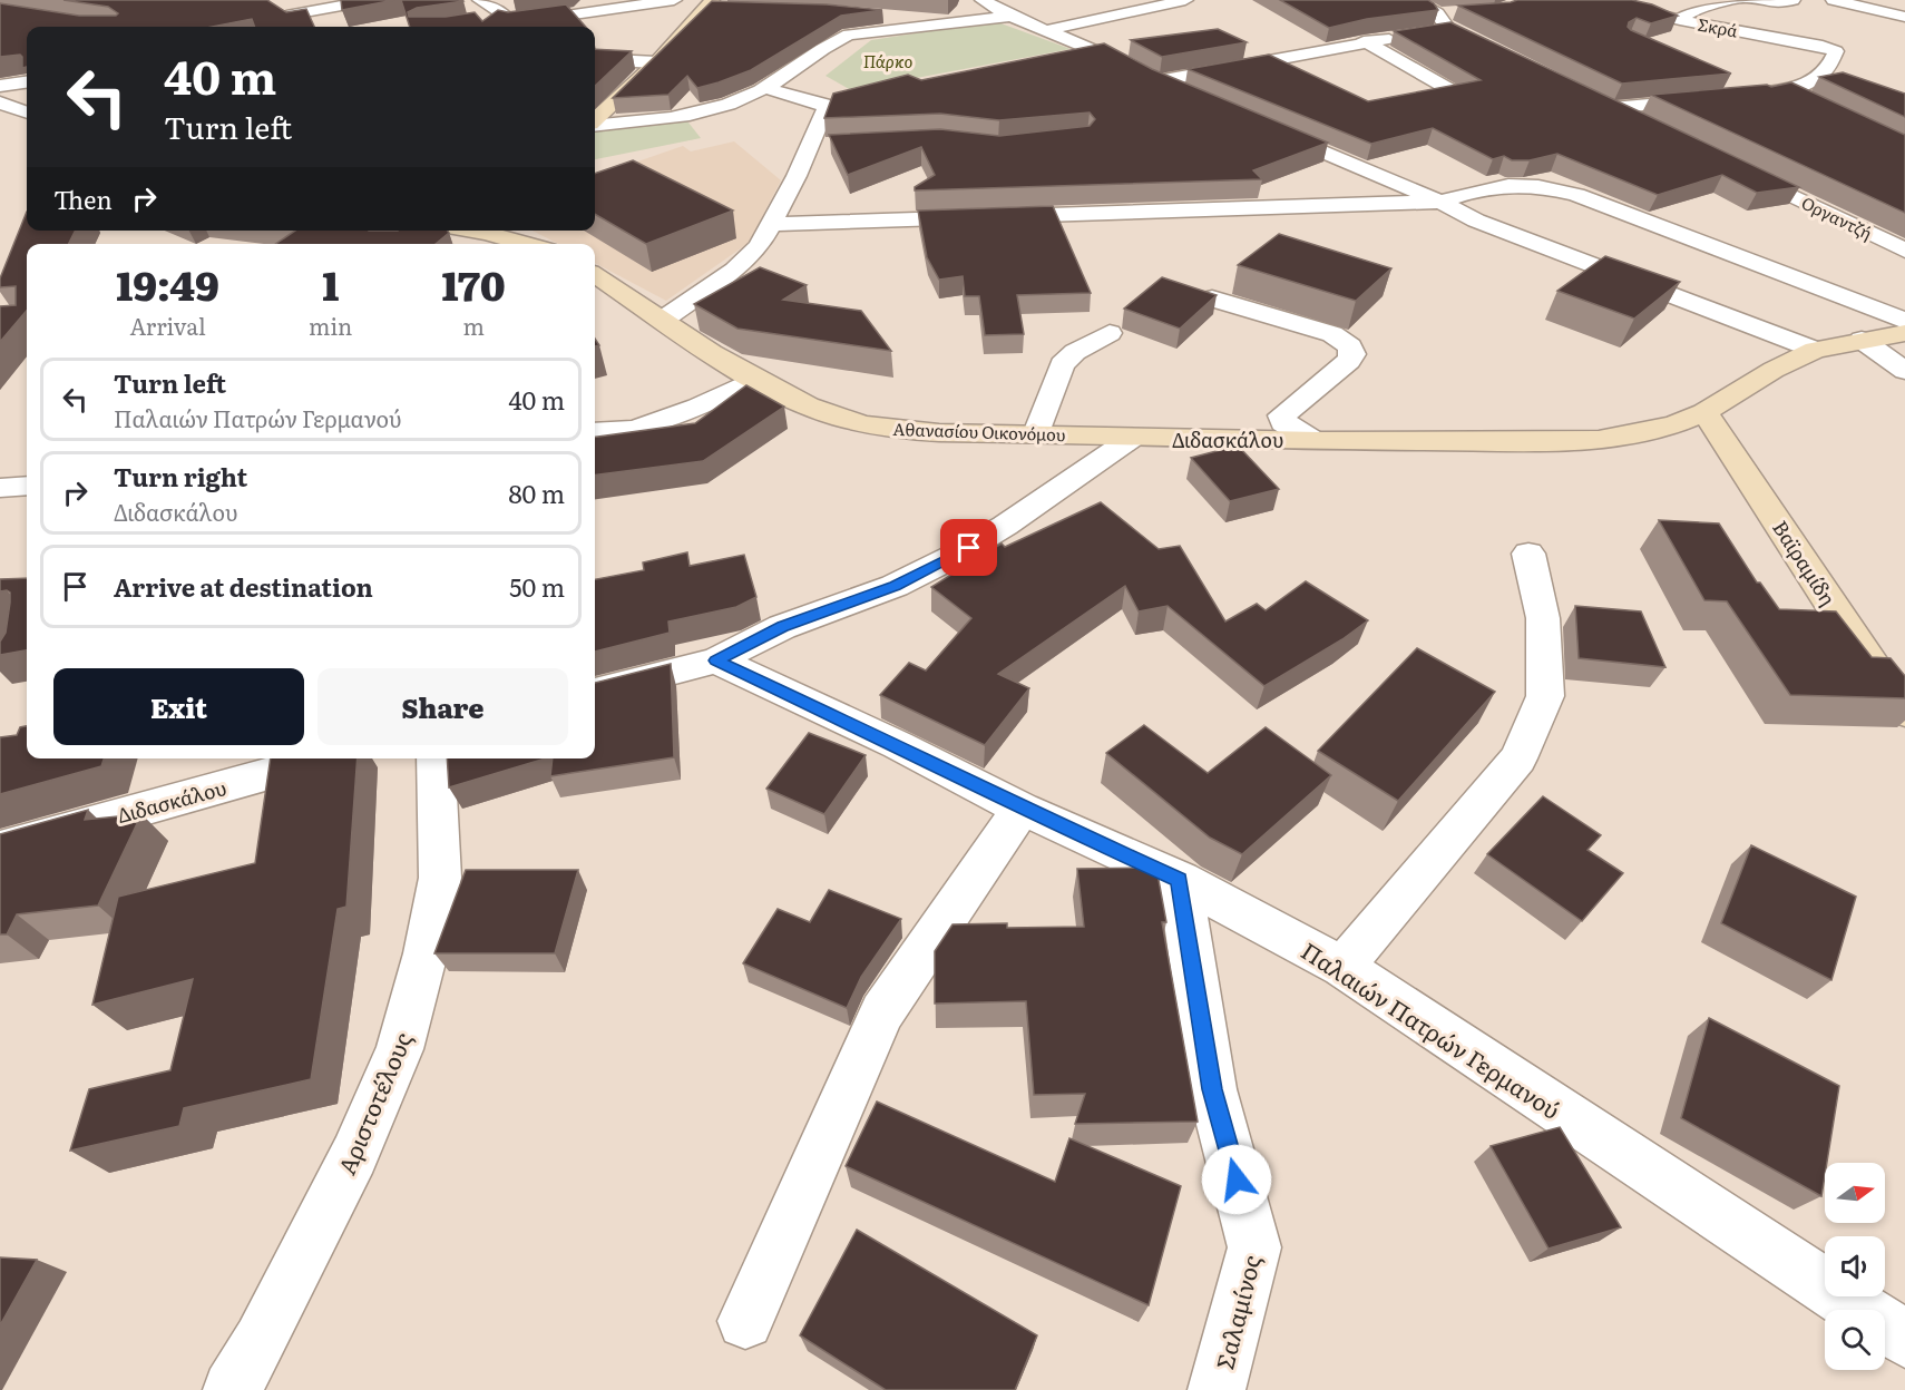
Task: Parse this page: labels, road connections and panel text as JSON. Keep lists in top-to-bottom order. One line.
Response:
{"streets":{"street":["Σκρά","Οργαντζή","Αθανασίου Οικονόμου","Διδασκάλου","Βαϊραμίδη","Παλαιών Πατρών Γερμανού","Αριστοτέλους","Σαλαμίνος"]},"crossings":[["Αθανασίου Οικονόμου","Διδασκάλου"],["Διδασκάλου","Βαϊραμίδη"],["Παλαιών Πατρών Γερμανού","Σαλαμίνος"]],"parks":["Πάρκο"],"north":"right","page":{"turn":["40 m","Turn left"],"then":"Then","eta":["19:49","Arrival","1","min","170","m"],"list":[{"name":"Turn left","note":"Παλαιών Πατρών Γερμανού","value":"40 m"},{"name":"Turn right","note":"Διδασκάλου","value":"80 m"},{"name":"Arrive at destination","value":"50 m"}],"buttons":["Exit","Share"]}}
